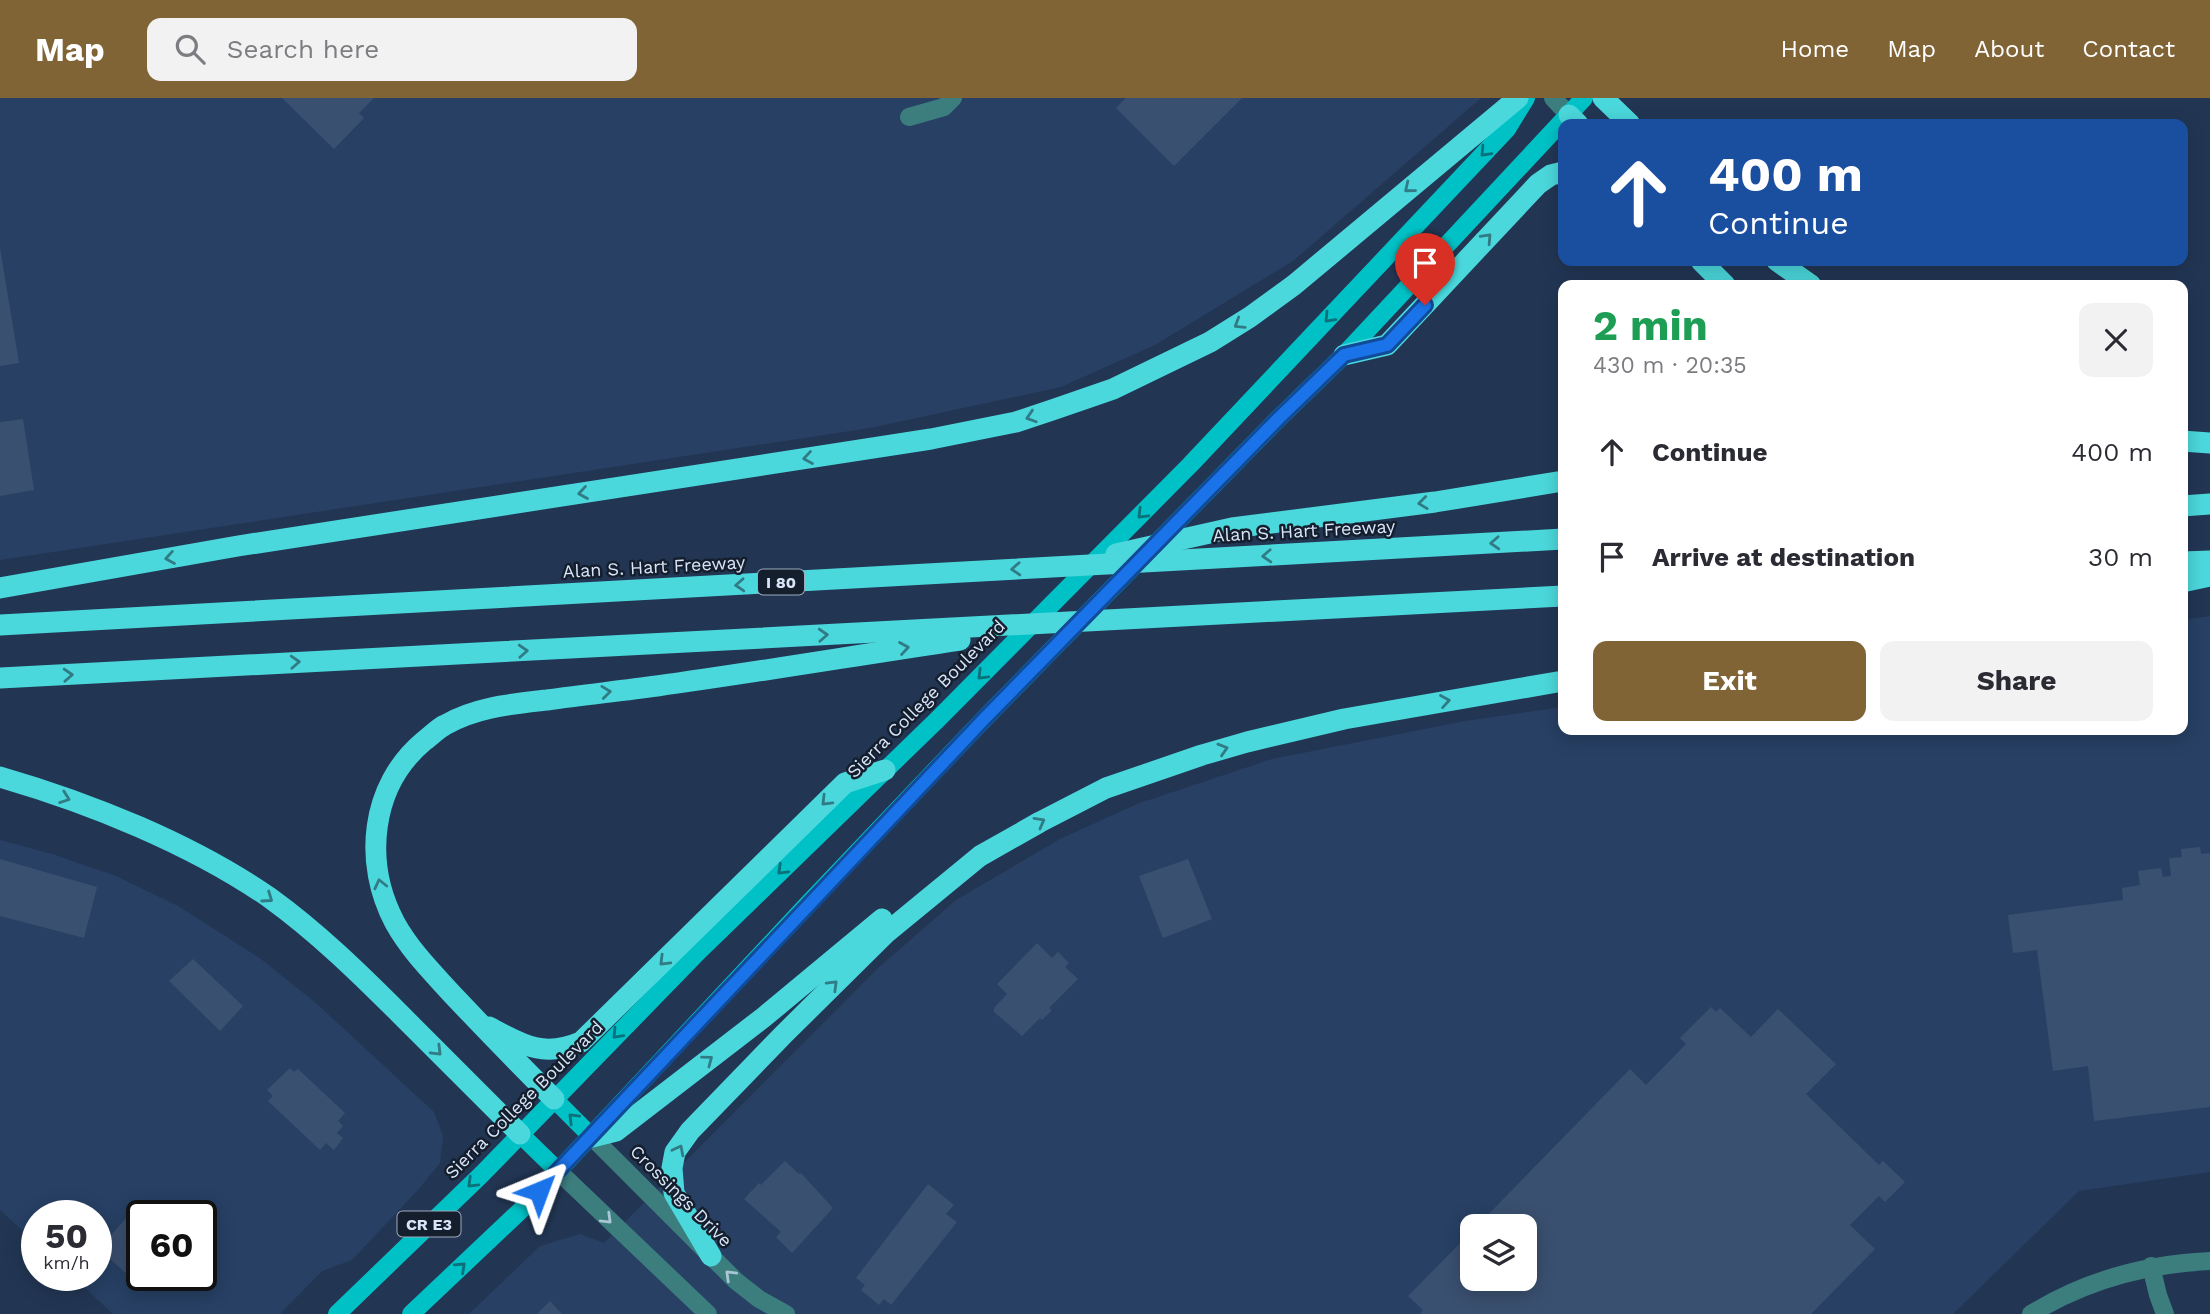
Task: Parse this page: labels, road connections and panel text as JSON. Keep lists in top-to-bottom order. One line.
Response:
{"streets":{"highway":["Alan S. Hart Freeway","I 80"],"main road":["Sierra College Boulevard","Crossings Drive","CR E3"]},"crossings":[["Sierra College Boulevard","Crossings Drive"],["Crossings Drive","CR E3"]],"page":{"header":"Map","search":"Search here","nav":["Home","Map","About","Contact"],"turn":["400 m","Continue"],"heading":["2 min","430 m · 20:35"],"list":[{"name":"Continue","value":"400 m"},{"name":"Arrive at destination","value":"30 m"}],"buttons":["Exit","Share"],"speed":"50 km/h","limit":"60"}}
